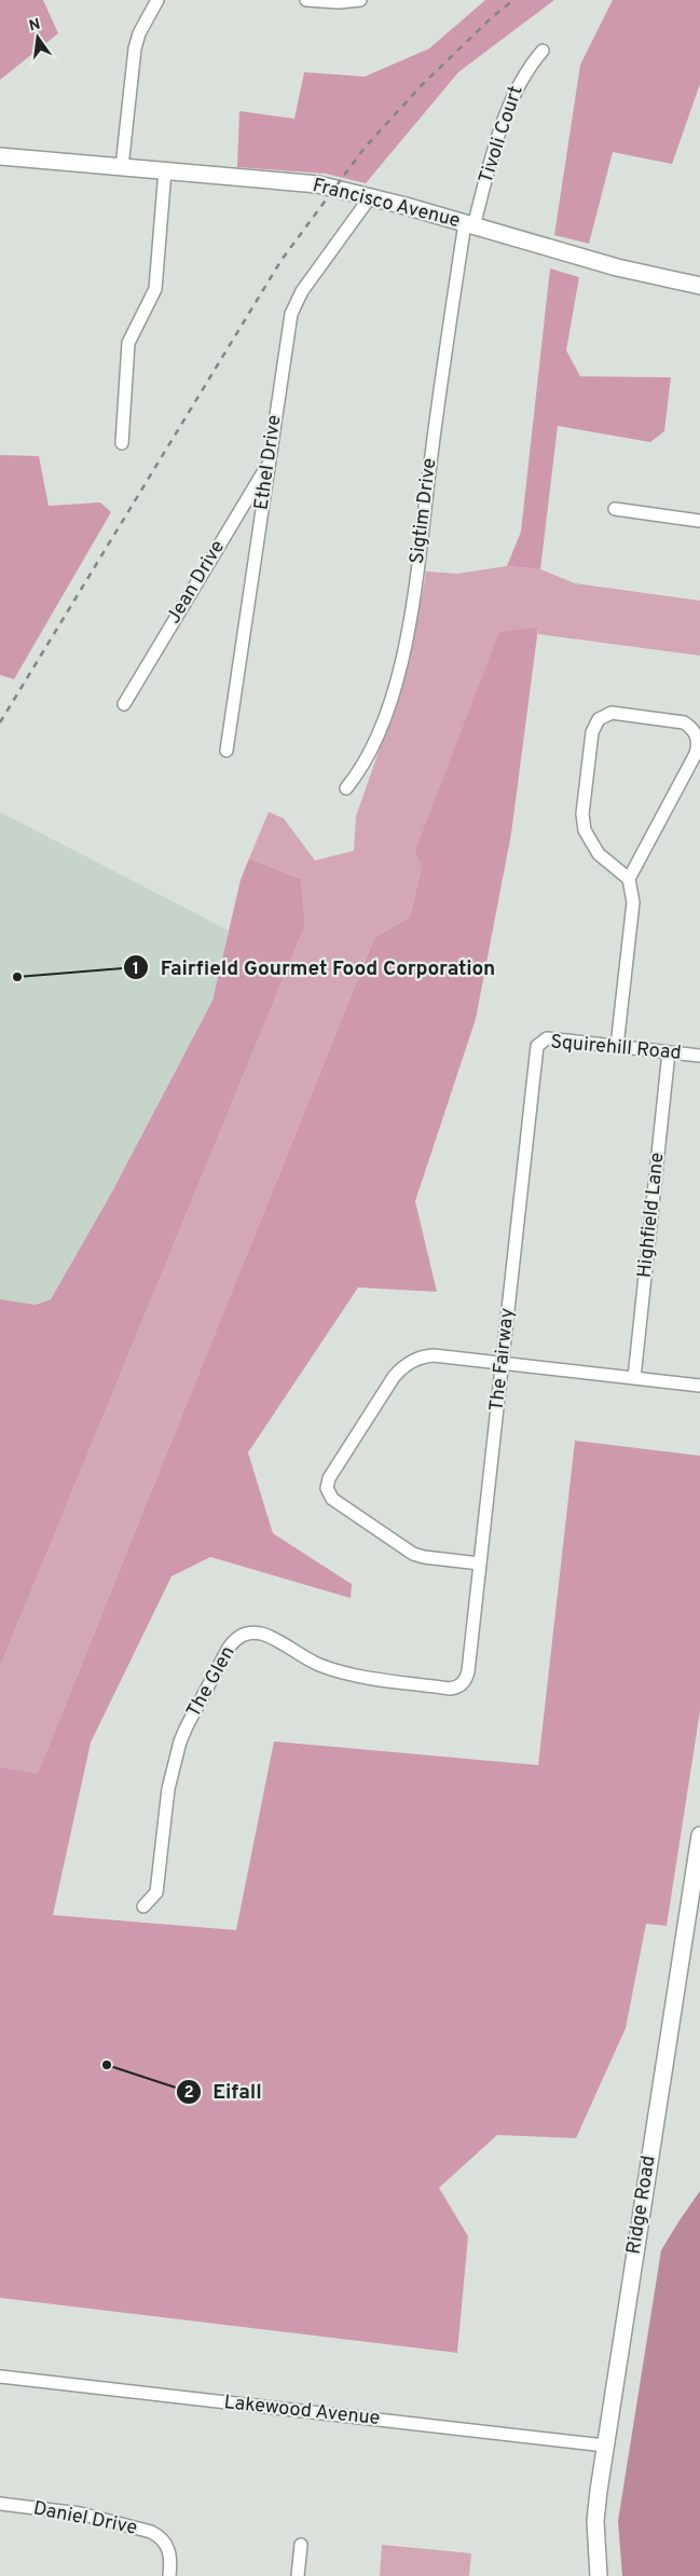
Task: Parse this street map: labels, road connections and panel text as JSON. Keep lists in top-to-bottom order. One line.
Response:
{"streets":{"main road":["Francisco Avenue","Ridge Road"],"street":["Tivoli Court","Ethel Drive","Sigtim Drive","Jean Drive","Squirehill Road","Highfield Lane","The Fairway","The Glen","Lakewood Avenue","Daniel Drive"]},"crossings":[["Tivoli Court","Francisco Avenue"],["Tivoli Court","Sigtim Drive"],["Francisco Avenue","Ethel Drive"],["Francisco Avenue","Sigtim Drive"],["Ethel Drive","Jean Drive"],["Squirehill Road","Highfield Lane"],["Squirehill Road","The Fairway"],["The Fairway","The Glen"],["Ridge Road","Lakewood Avenue"]],"places":["Fairfield Gourmet Food Corporation","Eifall"],"north":"top"}
